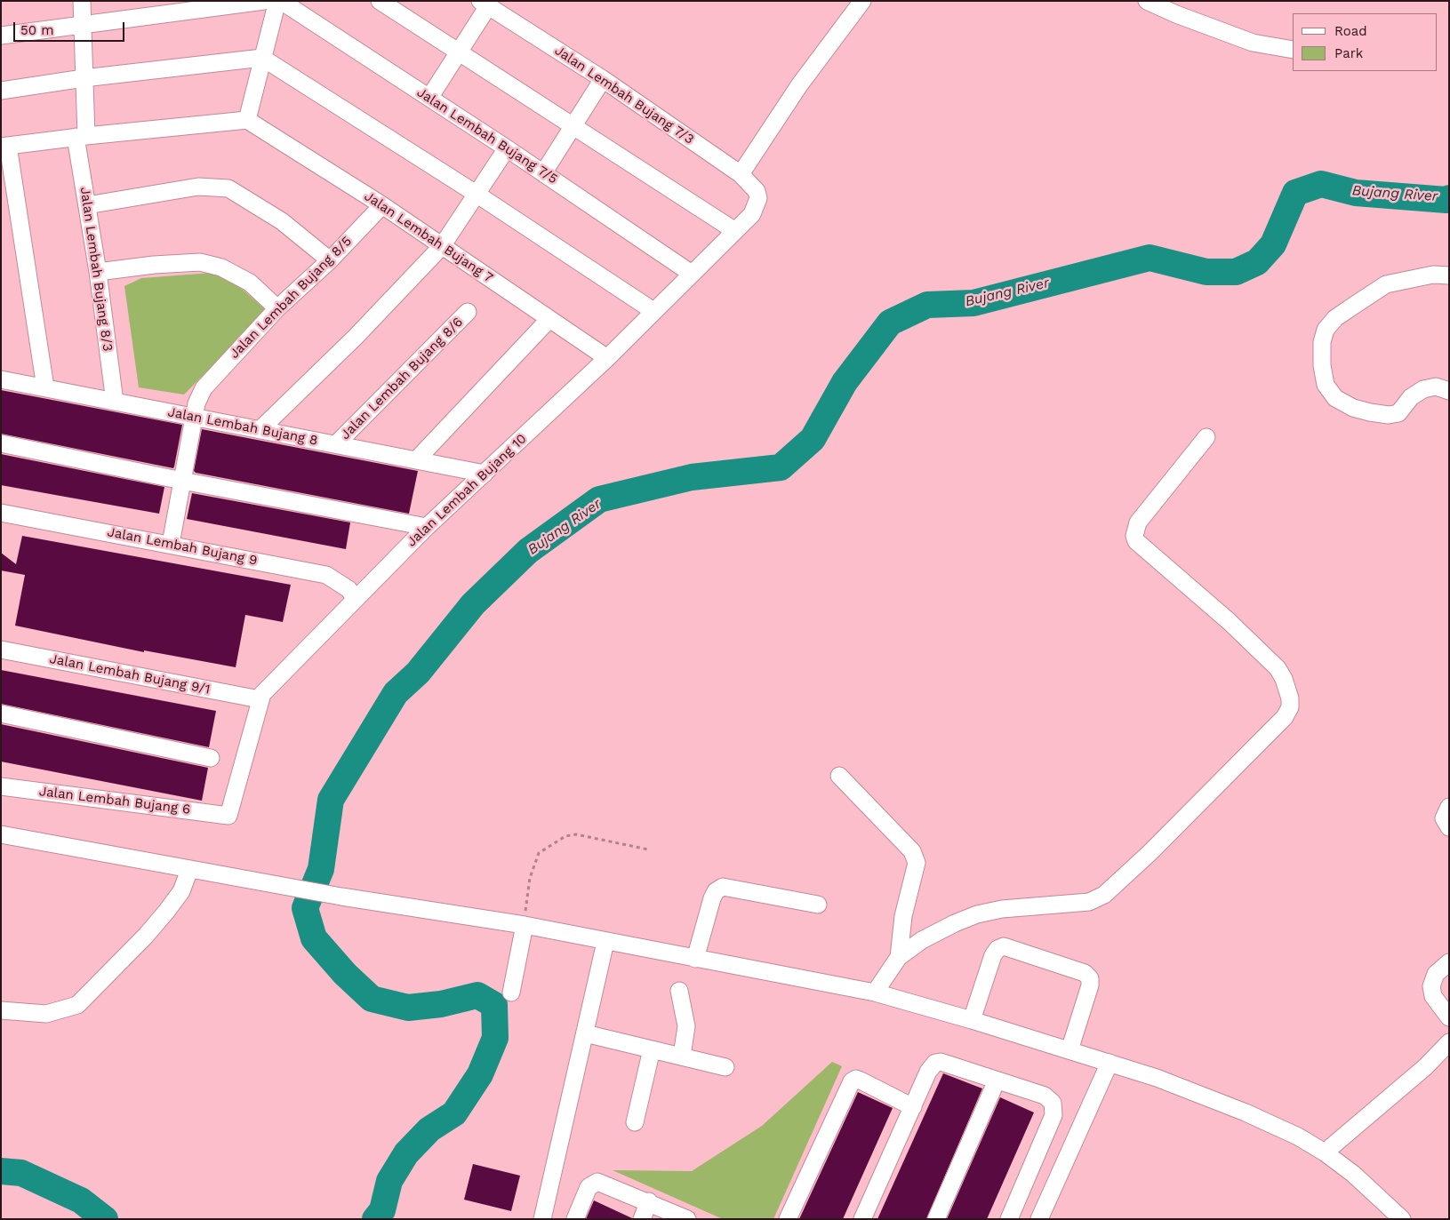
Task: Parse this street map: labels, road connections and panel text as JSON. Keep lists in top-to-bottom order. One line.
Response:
{"streets":{"street":["Jalan Lembah Bujang 7/3","Jalan Lembah Bujang 7/5","Jalan Lembah Bujang 7","Jalan Lembah Bujang 8/3","Jalan Lembah Bujang 8/5","Jalan Lembah Bujang 8/6","Jalan Lembah Bujang 8","Jalan Lembah Bujang 10","Jalan Lembah Bujang 9","Jalan Lembah Bujang 9/1","Jalan Lembah Bujang 6"]},"crossings":[["Jalan Lembah Bujang 7/3","Jalan Lembah Bujang 10"],["Jalan Lembah Bujang 7/5","Jalan Lembah Bujang 10"],["Jalan Lembah Bujang 7","Jalan Lembah Bujang 8/5"],["Jalan Lembah Bujang 7","Jalan Lembah Bujang 10"],["Jalan Lembah Bujang 8/3","Jalan Lembah Bujang 8"],["Jalan Lembah Bujang 8/5","Jalan Lembah Bujang 8"],["Jalan Lembah Bujang 8/5","Jalan Lembah Bujang 9"],["Jalan Lembah Bujang 8/6","Jalan Lembah Bujang 8"],["Jalan Lembah Bujang 8","Jalan Lembah Bujang 10"],["Jalan Lembah Bujang 10","Jalan Lembah Bujang 9"],["Jalan Lembah Bujang 10","Jalan Lembah Bujang 9/1"],["Jalan Lembah Bujang 10","Jalan Lembah Bujang 6"]],"water":["Bujang River"],"legend":["Road","Park"],"scale_bar":"50 m"}
